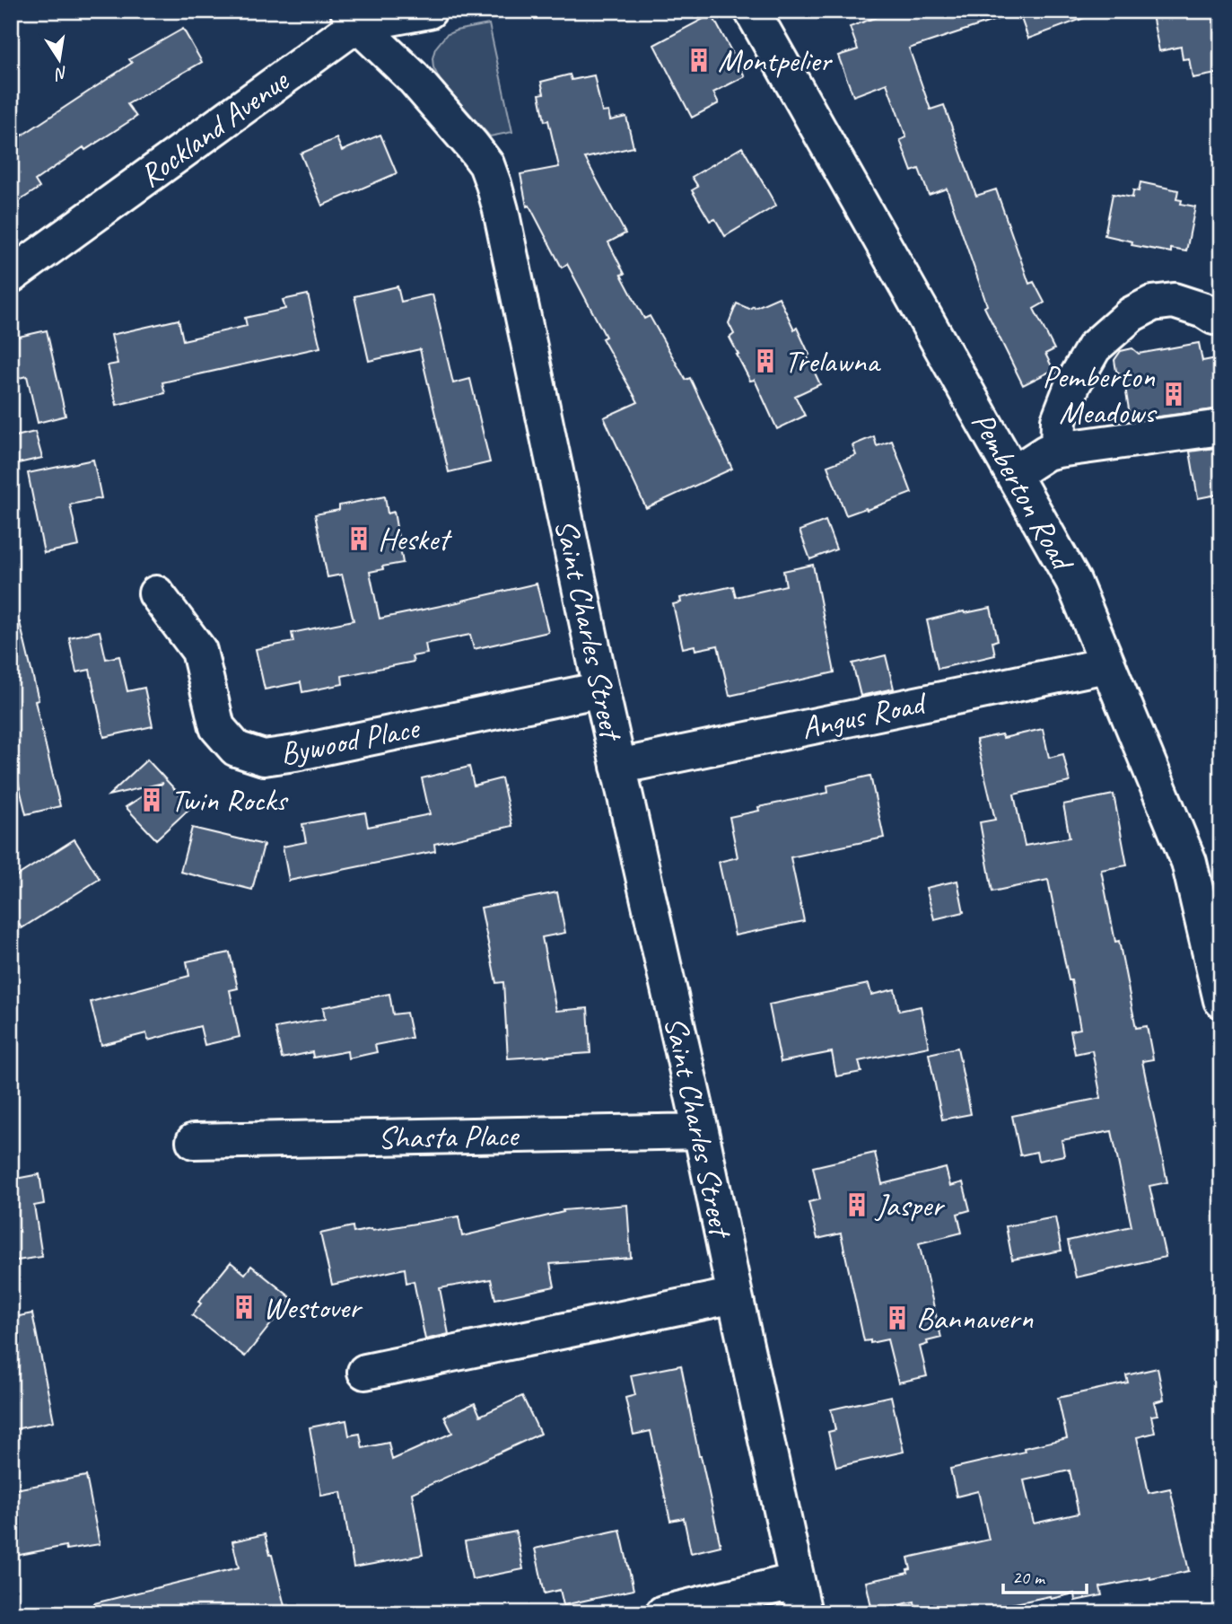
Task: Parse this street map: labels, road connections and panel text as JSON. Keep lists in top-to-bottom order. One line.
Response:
{"streets":{"street":["Rockland Avenue","Pemberton Road","Saint Charles Street","Angus Road","Bywood Place","Shasta Place"]},"crossings":[["Rockland Avenue","Saint Charles Street"],["Pemberton Road","Angus Road"],["Saint Charles Street","Angus Road"],["Saint Charles Street","Bywood Place"],["Saint Charles Street","Shasta Place"]],"places":{"building":["Montpelier","Trelawna","Pemberton Meadows","Hesket","Twin Rocks","Jasper","Westover","Bannavern"]},"scale_bar":"20 m","north":"bottom"}
